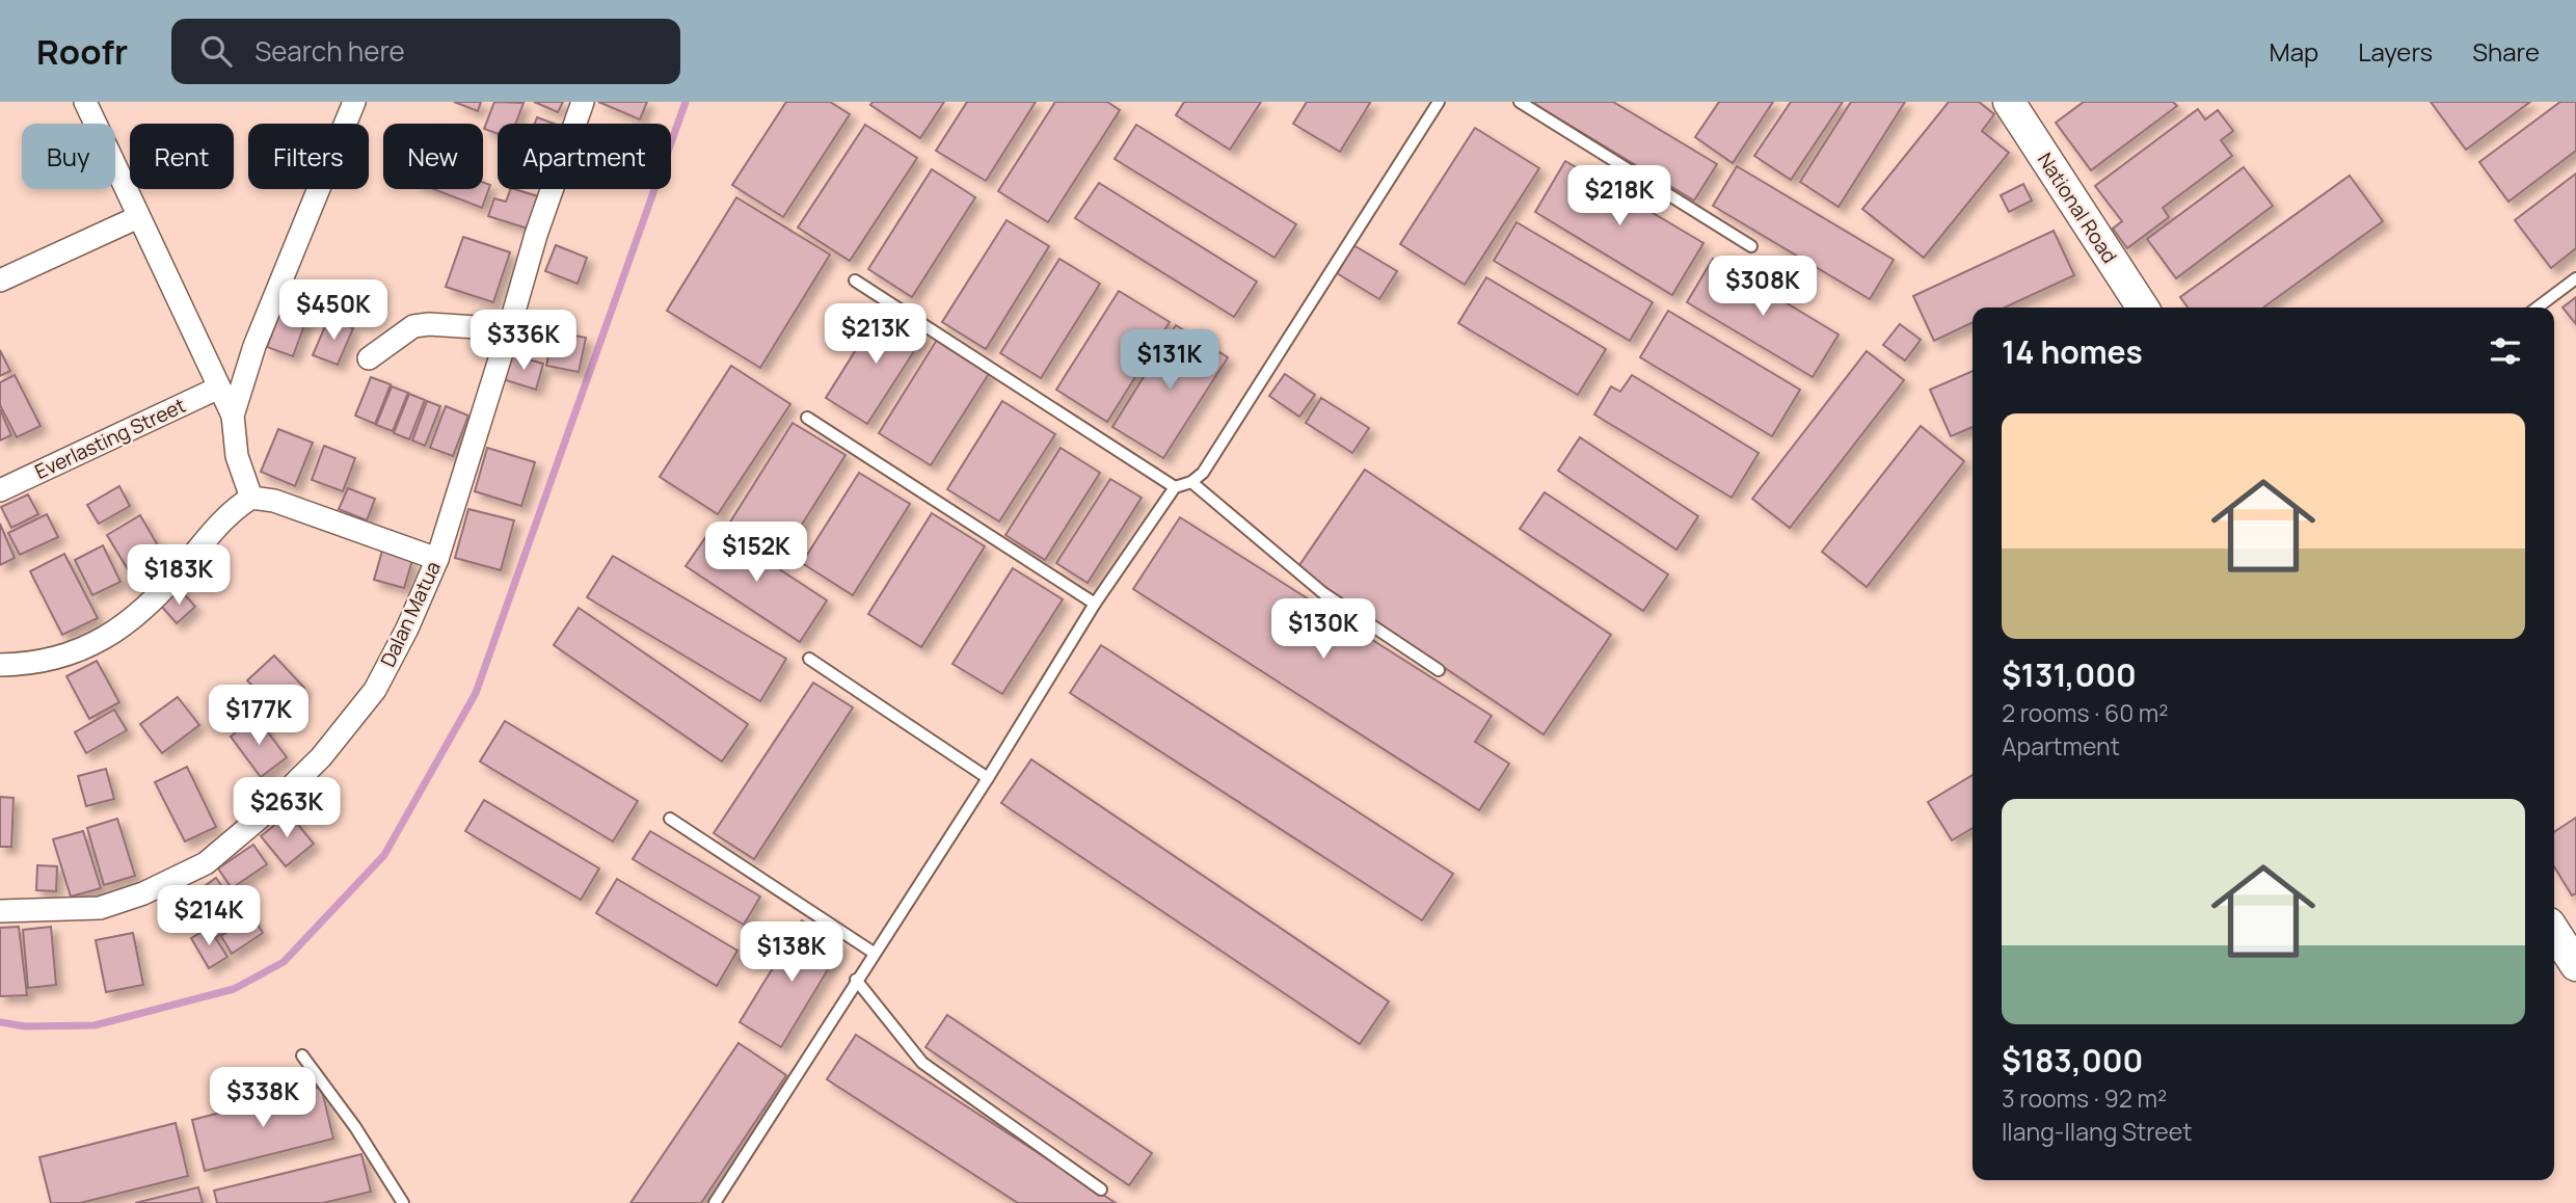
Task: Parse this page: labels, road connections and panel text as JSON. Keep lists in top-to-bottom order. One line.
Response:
{"streets":{"main road":["National Road"],"street":["Everlasting Street","Dalan Matua"]},"page":{"header":"Roofr","search":"Search here","nav":["Map","Layers","Share"],"chip":["Buy","Rent","Filters","New","Apartment"],"price":["$218K","$308K","$450K","$213K","$336K","$131K","$152K","$183K","$130K","$177K","$263K","$214K","$138K","$338K"],"heading":"14 homes","list":[{"name":"$131,000","note":"2 rooms · 60 m² · Apartment"},{"name":"$183,000","note":"3 rooms · 92 m² · Ilang-Ilang Street"}]}}
